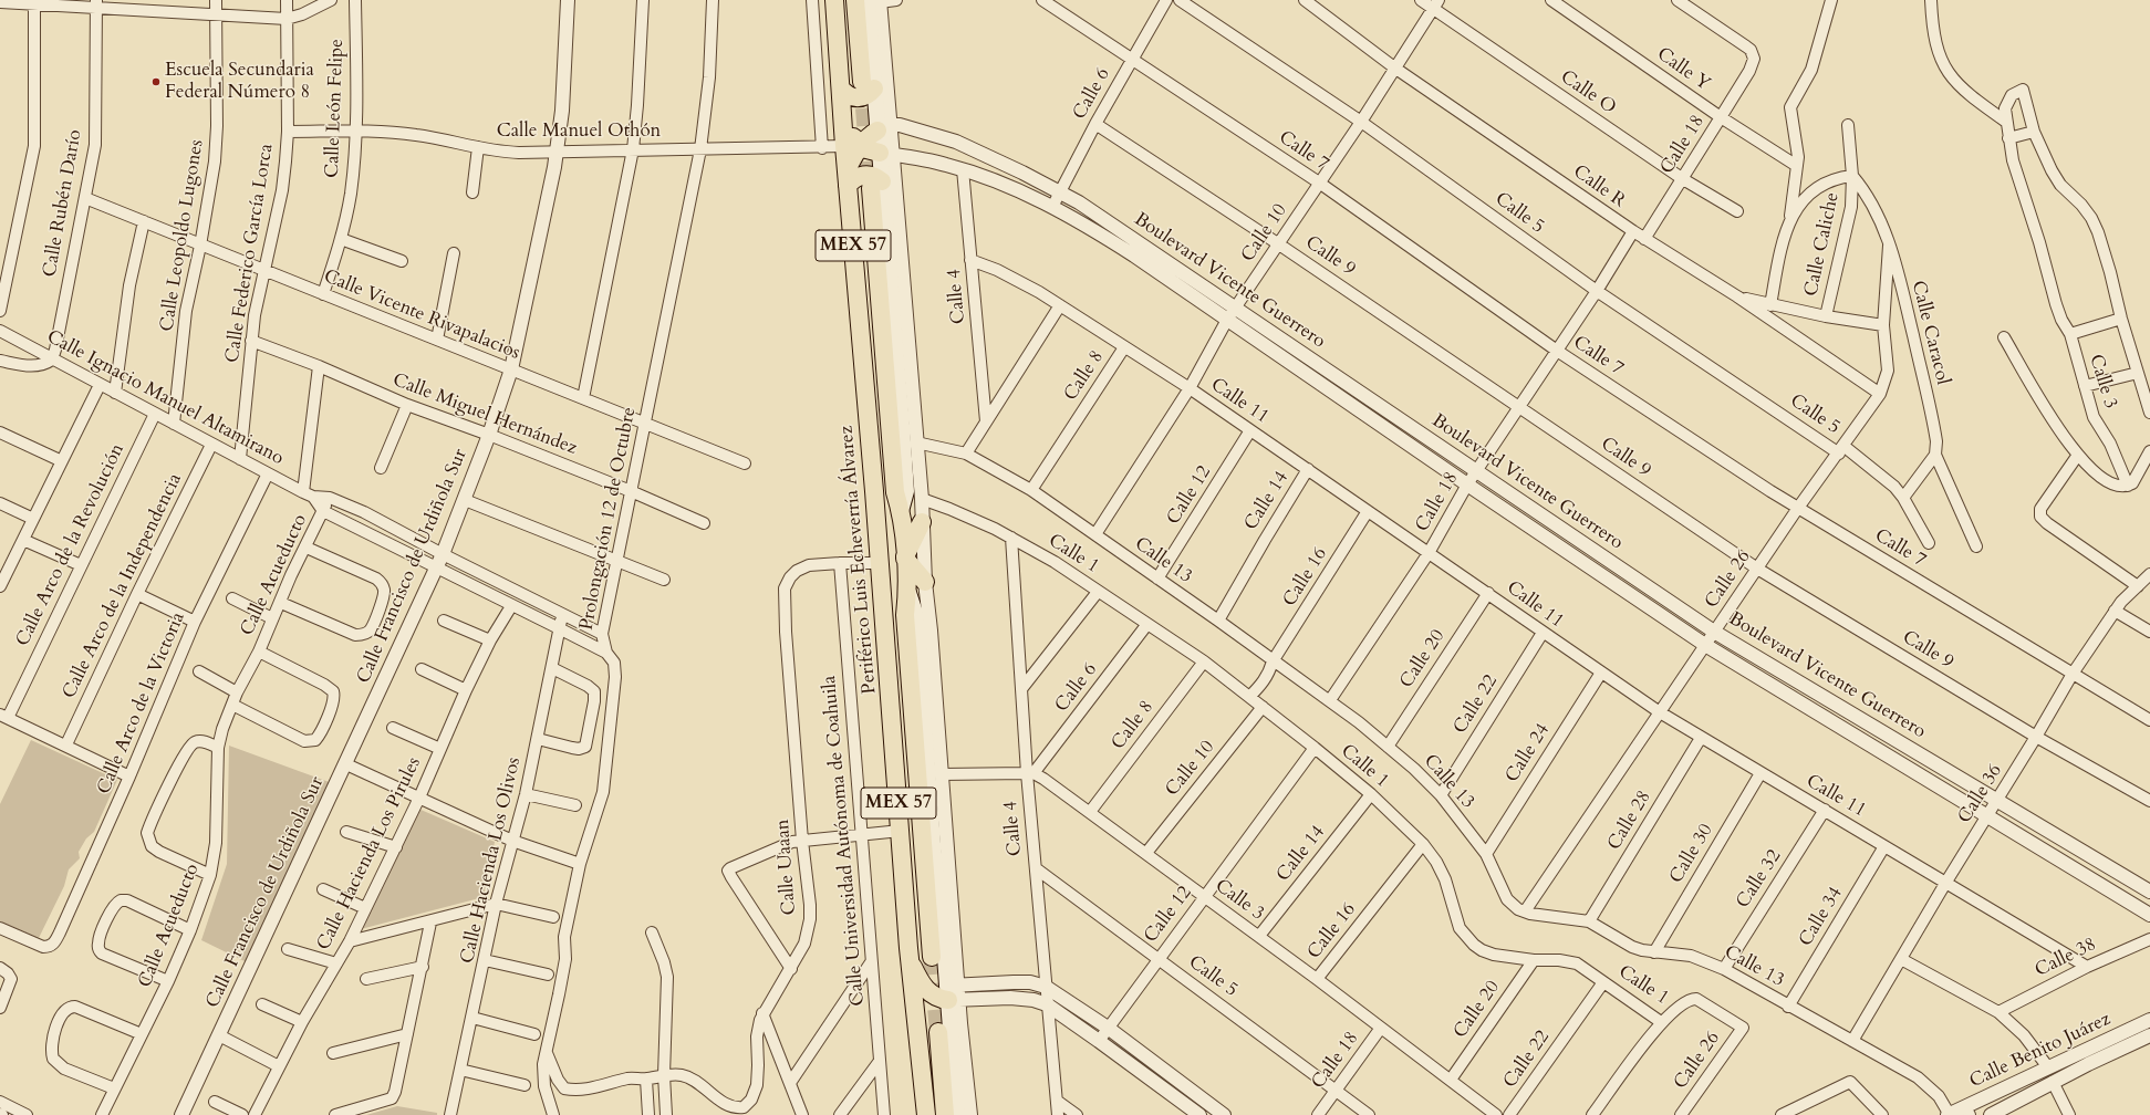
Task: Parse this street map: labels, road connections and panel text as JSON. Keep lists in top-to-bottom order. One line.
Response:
{"streets":{"highway":["MEX 57","Periférico Luis Echeverría Álvarez"],"street":["Calle Y","Calle O","Calle 6","Calle León Felipe","Calle Manuel Othón","Calle 18","Calle 7","Calle R","Calle Rubén Darío","Calle 5","Calle 10","Calle Leopoldo Lugones","Calle Caliche","Calle Federico García Lorca","Calle 9","Boulevard Vicente Guerrero","Calle 4","Calle Vicente Rivapalacios","Calle Caracol","Calle 8","Calle 3","Calle Ignacio Manuel Altamirano","Calle 11","Calle Miguel Hernández","Calle 12","Calle 14","Prolongación 12 de Octubre","Calle Arco de la Revolución","Calle 1","Calle 13","Calle Francisco de Urdiñola Sur","Calle Acueducto","Calle 16","Calle 26","Calle Arco de la Independencia","Calle 20","Calle Arco de la Victoria","Calle 22","Calle 24","Calle 36","Calle 28","Calle Universidad Autónoma de Coahuila","Calle Hacienda Los Pirules","Calle 30","Calle Hacienda Los Olivos","Calle Uaaan","Calle 32","Calle 34","Calle 38","Calle Benito Juárez"]},"crossings":[["Calle Y","Calle 18"],["Calle O","Calle 18"],["Calle O","Calle 10"],["Calle 6","Calle 7"],["Calle 6","Calle 9"],["Calle 6","Boulevard Vicente Guerrero"],["Calle 6","Calle 4"],["Calle 6","Calle 3"],["Calle 6","Calle 1"],["Calle León Felipe","Calle Manuel Othón"],["Calle León Felipe","Calle Vicente Rivapalacios"],["Calle Manuel Othón","Calle Federico García Lorca"],["Calle Manuel Othón","Prolongación 12 de Octubre"],["Calle Manuel Othón","Periférico Luis Echeverría Álvarez"],["Calle Manuel Othón","Calle Francisco de Urdiñola Sur"],["Calle 18","Calle 7"],["Calle 18","Calle R"],["Calle 18","Calle 5"],["Calle 18","Calle 9"],["Calle 18","Boulevard Vicente Guerrero"],["Calle 18","Calle 3"],["Calle 18","Calle 11"],["Calle 18","Calle 13"],["Calle 7","Calle 10"],["Calle 7","Calle 26"],["Calle 7","Calle 36"],["Calle R","Calle 10"],["Calle R","Calle 26"],["Calle Rubén Darío","Calle Vicente Rivapalacios"],["Calle Rubén Darío","Calle Ignacio Manuel Altamirano"],["Calle 5","Calle 10"],["Calle 5","Calle 4"],["Calle 5","Calle 12"],["Calle 5","Calle 26"],["Calle 10","Calle 9"],["Calle 10","Boulevard Vicente Guerrero"],["Calle 10","Calle 3"],["Calle 10","Calle 11"],["Calle 10","Calle 1"],["Calle 10","Calle 13"],["Calle Leopoldo Lugones","Calle Vicente Rivapalacios"],["Calle Leopoldo Lugones","Calle Ignacio Manuel Altamirano"],["Calle Caliche","Calle Caracol"],["Calle Federico García Lorca","Calle Vicente Rivapalacios"],["Calle Federico García Lorca","Calle Ignacio Manuel Altamirano"],["Calle Federico García Lorca","Calle Miguel Hernández"],["Calle 9","Calle 26"],["Calle 9","Calle 36"],["Boulevard Vicente Guerrero","Calle 4"],["Boulevard Vicente Guerrero","Calle 26"],["Boulevard Vicente Guerrero","Calle 36"],["Calle 4","Calle 3"],["Calle 4","Calle 11"],["Calle 4","Calle 1"],["Calle Vicente Rivapalacios","Prolongación 12 de Octubre"],["Calle Vicente Rivapalacios","Calle Francisco de Urdiñola Sur"],["Calle Caracol","Calle 26"],["Calle 8","Calle 3"],["Calle 8","Calle 11"],["Calle 8","Calle 1"],["Calle 8","Calle 13"],["Calle 3","Calle 12"],["Calle 3","Calle 14"],["Calle 3","Calle 16"],["Calle 3","Calle 20"],["Calle Ignacio Manuel Altamirano","Prolongación 12 de Octubre"],["Calle Ignacio Manuel Altamirano","Calle Arco de la Revolución"],["Calle Ignacio Manuel Altamirano","Calle Francisco de Urdiñola Sur"],["Calle Ignacio Manuel Altamirano","Calle Acueducto"],["Calle Ignacio Manuel Altamirano","Calle Arco de la Independencia"],["Calle Ignacio Manuel Altamirano","Calle Arco de la Victoria"],["Calle Ignacio Manuel Altamirano","Calle Hacienda Los Pirules"],["Calle Ignacio Manuel Altamirano","Calle Hacienda Los Olivos"],["Calle 11","Calle 12"],["Calle 11","Calle 14"],["Calle 11","Calle 16"],["Calle 11","Calle 26"],["Calle 11","Calle 20"],["Calle 11","Calle 22"],["Calle 11","Calle 24"],["Calle 11","Calle 36"],["Calle 11","Calle 28"],["Calle 11","Calle 30"],["Calle 11","Calle 32"],["Calle 11","Calle 34"],["Calle 11","Calle 38"],["Calle Miguel Hernández","Prolongación 12 de Octubre"],["Calle Miguel Hernández","Calle Francisco de Urdiñola Sur"],["Calle 12","Calle 1"],["Calle 12","Calle 13"],["Calle 14","Calle 1"],["Calle 14","Calle 13"],["Prolongación 12 de Octubre","Calle Uaaan"],["Calle 1","Calle 16"],["Calle 1","Calle 26"],["Calle 1","Calle 20"],["Calle 1","Calle 22"],["Periférico Luis Echeverría Álvarez","Calle Uaaan"],["Calle 13","Calle 16"],["Calle 13","Calle 26"],["Calle 13","Calle 20"],["Calle 13","Calle 22"],["Calle 13","Calle 24"],["Calle 13","Calle 36"],["Calle 13","Calle 28"],["Calle 13","Calle 30"],["Calle 13","Calle 32"],["Calle 13","Calle 34"],["Calle 13","Calle Benito Juárez"],["Calle Universidad Autónoma de Coahuila","Calle Uaaan"]],"places":["Escuela Secundaria Federal Número 8"]}
